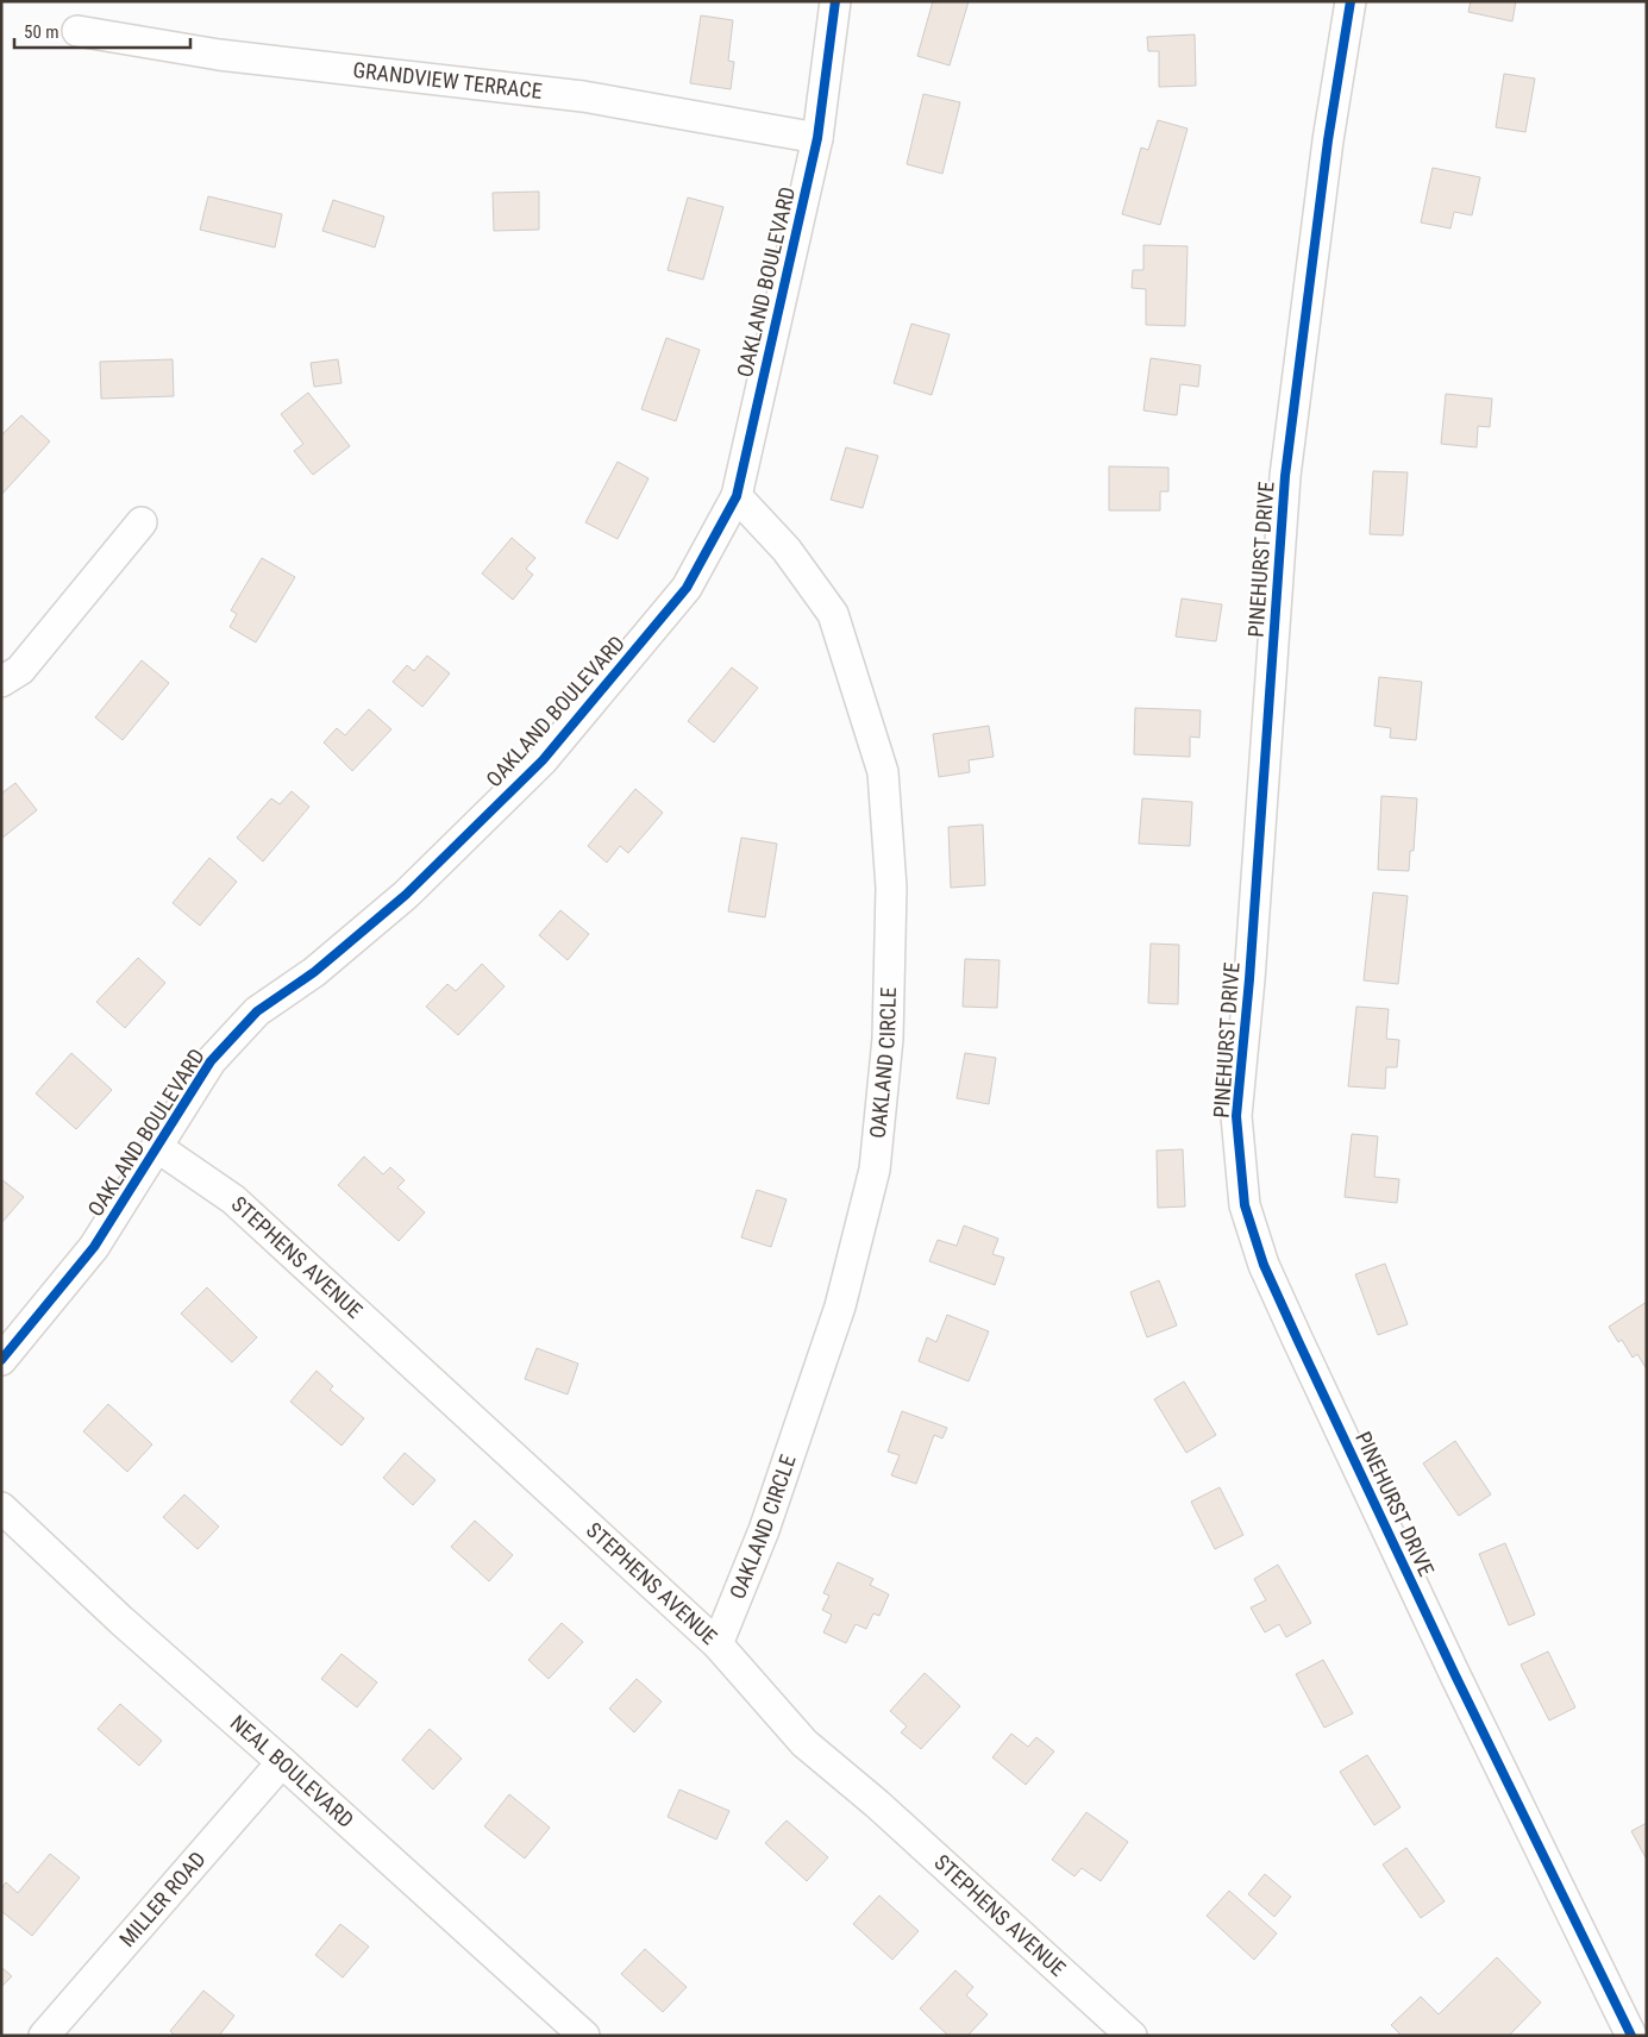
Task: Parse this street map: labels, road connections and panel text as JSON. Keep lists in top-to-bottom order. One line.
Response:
{"streets":{"street":["GRANDVIEW TERRACE","OAKLAND BOULEVARD","PINEHURST DRIVE","OAKLAND CIRCLE","STEPHENS AVENUE","NEAL BOULEVARD","MILLER ROAD"]},"crossings":[["GRANDVIEW TERRACE","OAKLAND BOULEVARD"],["OAKLAND BOULEVARD","OAKLAND CIRCLE"],["OAKLAND BOULEVARD","STEPHENS AVENUE"],["OAKLAND CIRCLE","STEPHENS AVENUE"],["NEAL BOULEVARD","MILLER ROAD"]],"scale_bar":"50 m"}
